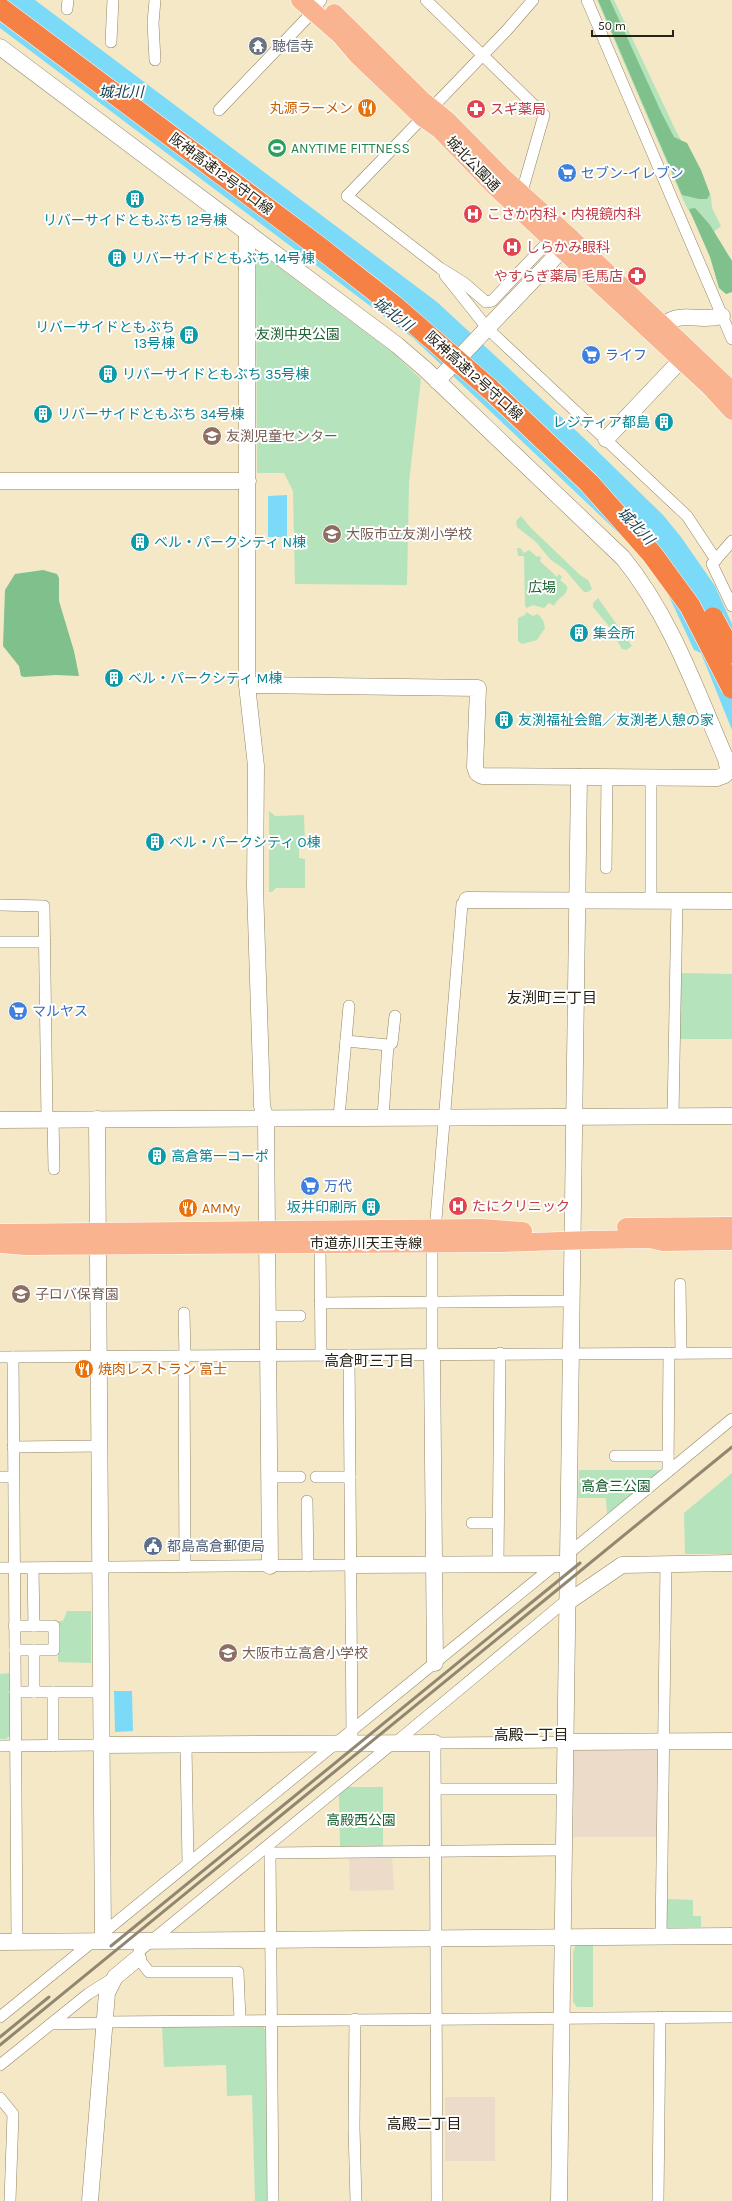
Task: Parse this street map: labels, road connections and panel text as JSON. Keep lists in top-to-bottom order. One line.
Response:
{"streets":{"highway":["阪神高速12号守口線"],"main road":["城北公園通","市道赤川天王寺線"]},"districts":["友渕町三丁目","高倉町三丁目","高殿一丁目","高殿二丁目"],"water":["城北川"],"parks":["友渕中央公園","広場","高倉三公園","高殿西公園"],"places":{"temple":["聴信寺"],"restaurant":["丸源ラーメン","AMMy","焼肉レストラン 富士"],"pharmacy":["スギ薬局","やすらぎ薬局 毛馬店"],"sports":["ANYTIME FITTNESS"],"supermarket":["セブン-イレブン","ライフ","マルヤス","万代"],"building":["リバーサイドともぶち 12号棟","リバーサイドともぶち 14号棟","リバーサイドともぶち 13号棟","リバーサイドともぶち 35号棟","リバーサイドともぶち 34号棟","レジティア都島","ベル・パークシティ N棟","集会所","ベル・パークシティ M棟","友渕福祉会館／友渕老人憩の家","ベル・パークシティ O棟","高倉第一コーポ","坂井印刷所"],"hospital":["こさか内科・内視鏡内科","しらかみ眼科","たにクリニック"],"school or university":["友渕児童センター","大阪市立友渕小学校","子ロバ保育園","大阪市立高倉小学校"],"public building":["都島高倉郵便局"]},"scale_bar":"50 m"}
